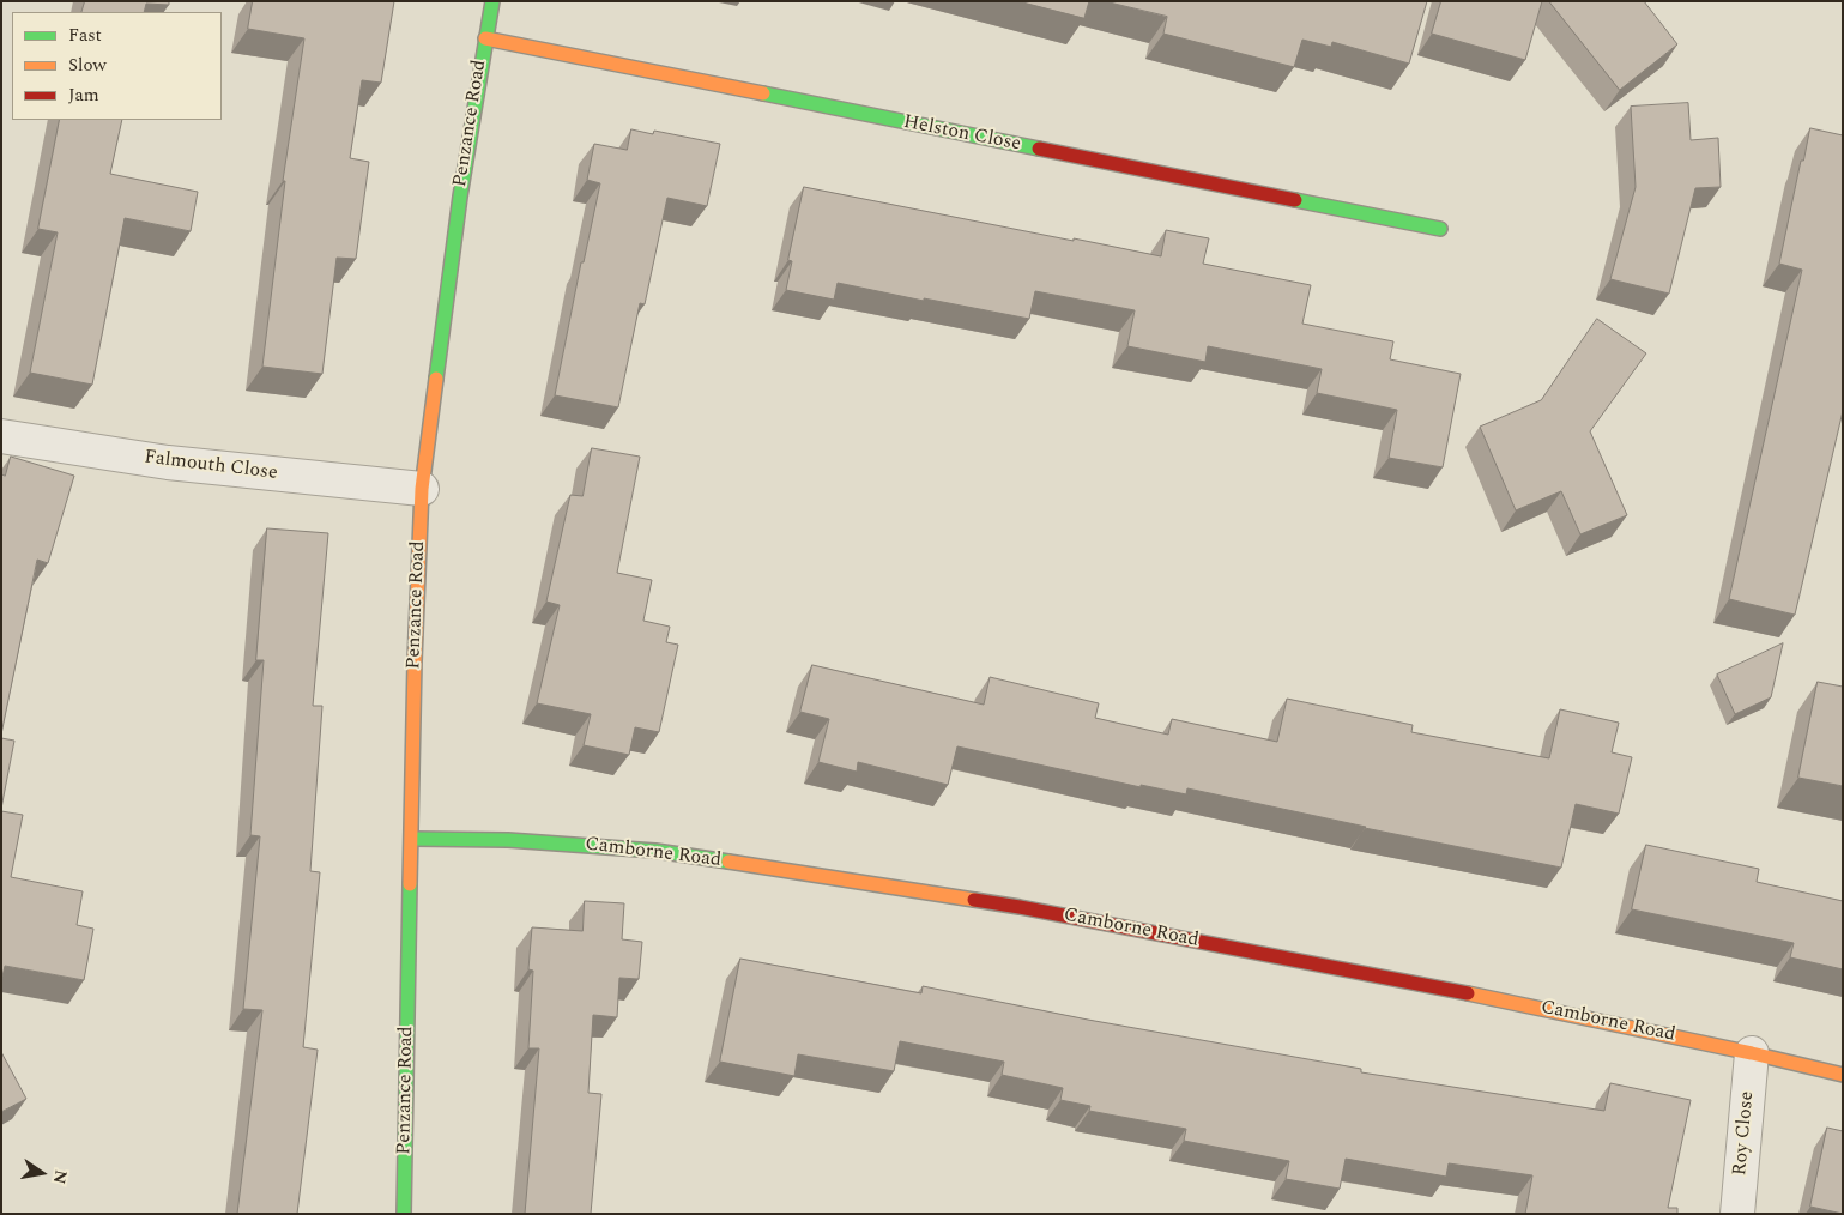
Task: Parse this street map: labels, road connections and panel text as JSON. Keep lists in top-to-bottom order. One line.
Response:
{"streets":{"street":["Penzance Road","Helston Close","Falmouth Close","Camborne Road","Roy Close"]},"crossings":[["Penzance Road","Helston Close"],["Penzance Road","Falmouth Close"],["Penzance Road","Camborne Road"],["Camborne Road","Roy Close"]],"legend":["Fast","Slow","Jam"],"north":"right"}
